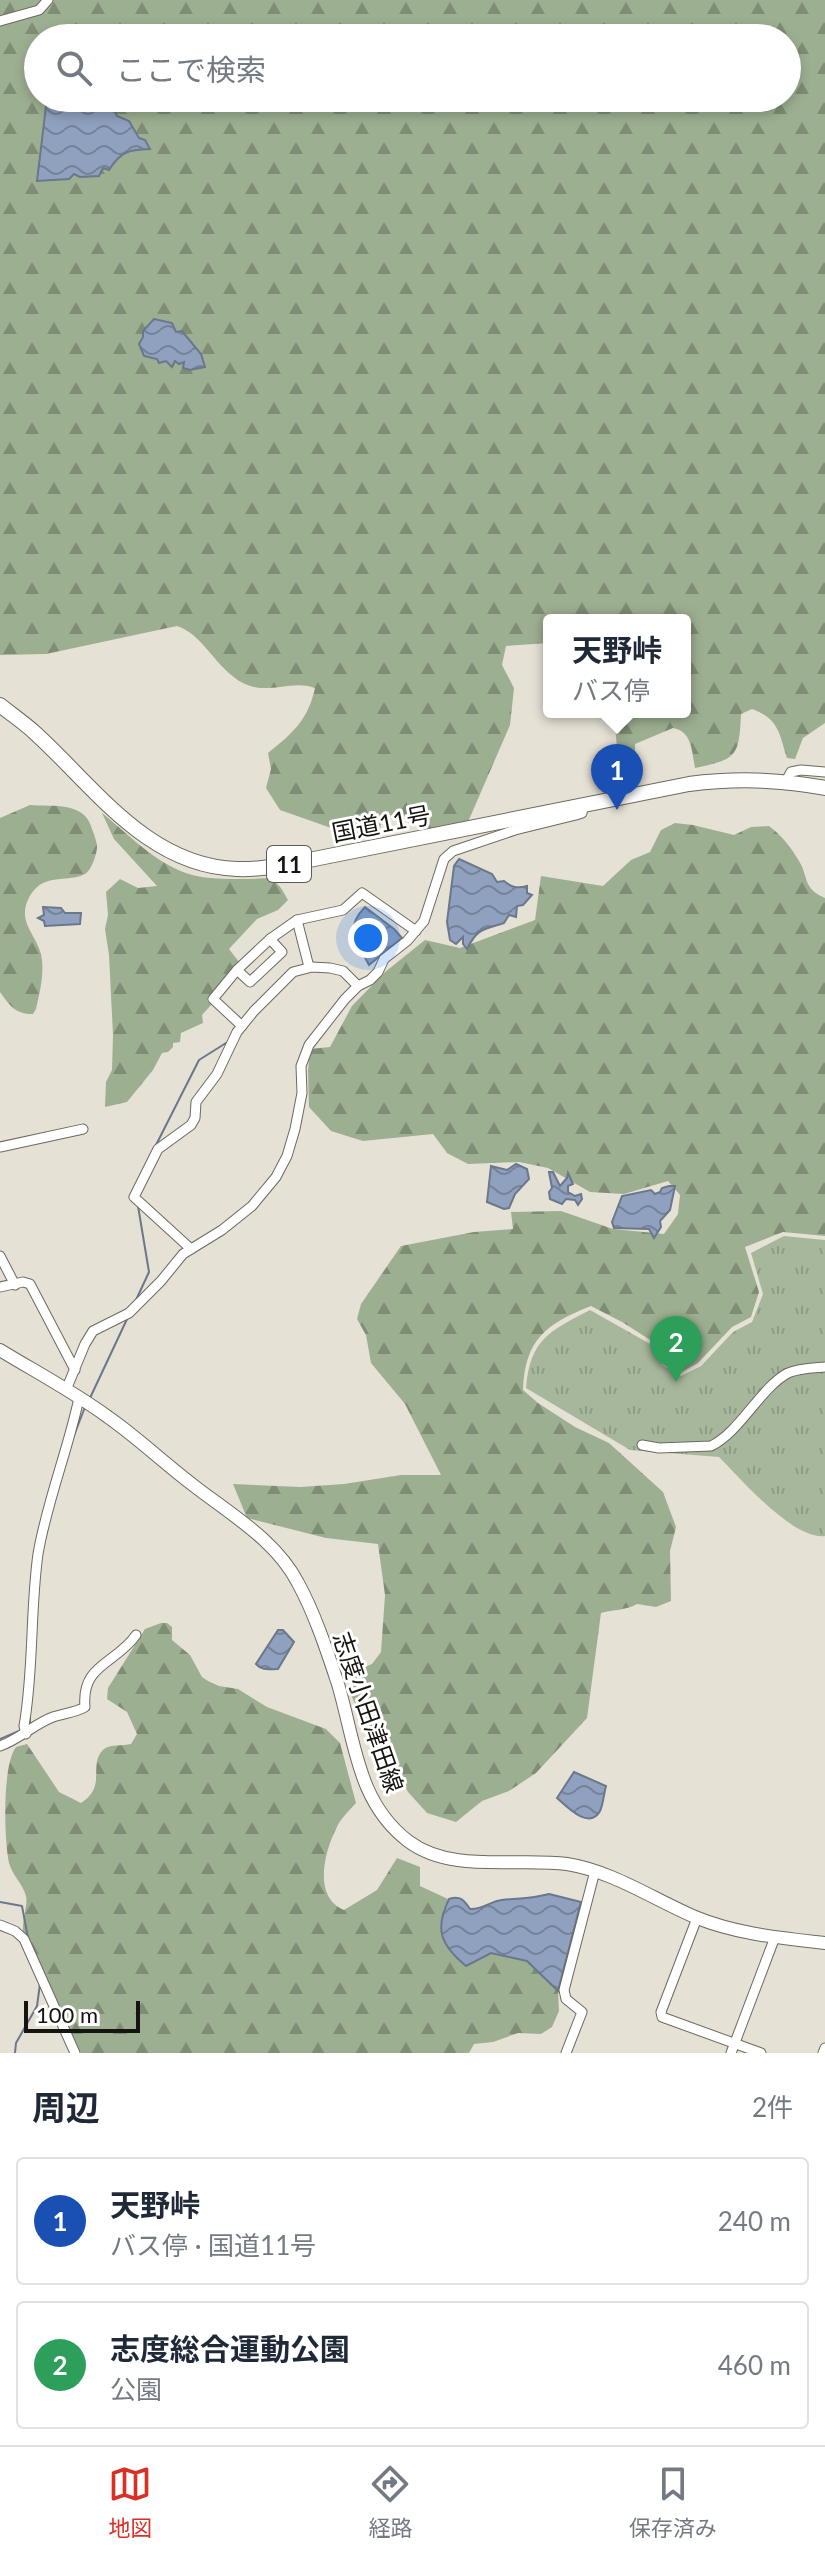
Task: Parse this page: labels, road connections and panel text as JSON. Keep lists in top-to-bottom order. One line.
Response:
{"streets":{"highway":["国道11号","11"],"main road":["志度小田津田線"]},"scale_bar":"100 m","page":{"search":"ここで検索","popup":["天野峠","バス停"],"pins":["1","2"],"scale":"100 m","heading":["周辺","2件"],"list":[{"mark":"1","name":"天野峠","note":"バス停 · 国道11号","value":"240 m"},{"mark":"2","name":"志度総合運動公園","note":"公園","value":"460 m"}],"nav":["地図","経路","保存済み"]}}
